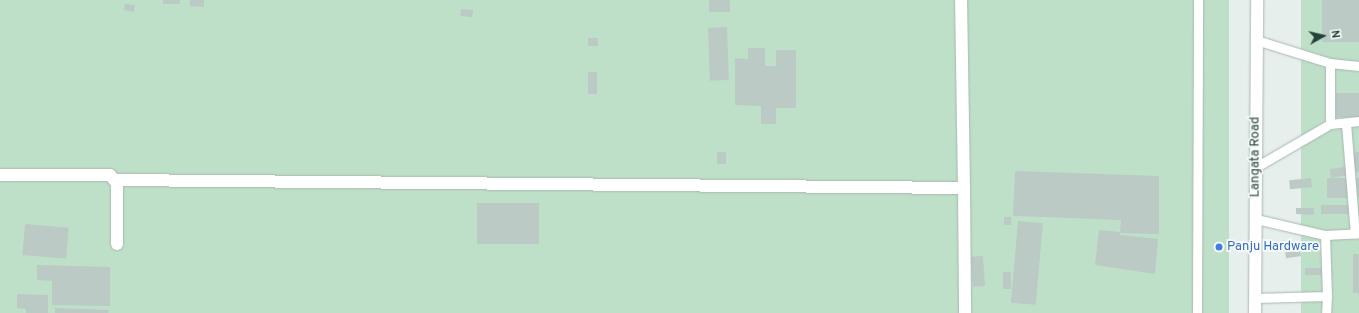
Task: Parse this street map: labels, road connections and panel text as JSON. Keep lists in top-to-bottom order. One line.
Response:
{"streets":{"street":["Langata Road"]},"places":["Panju Hardware"],"north":"right"}
